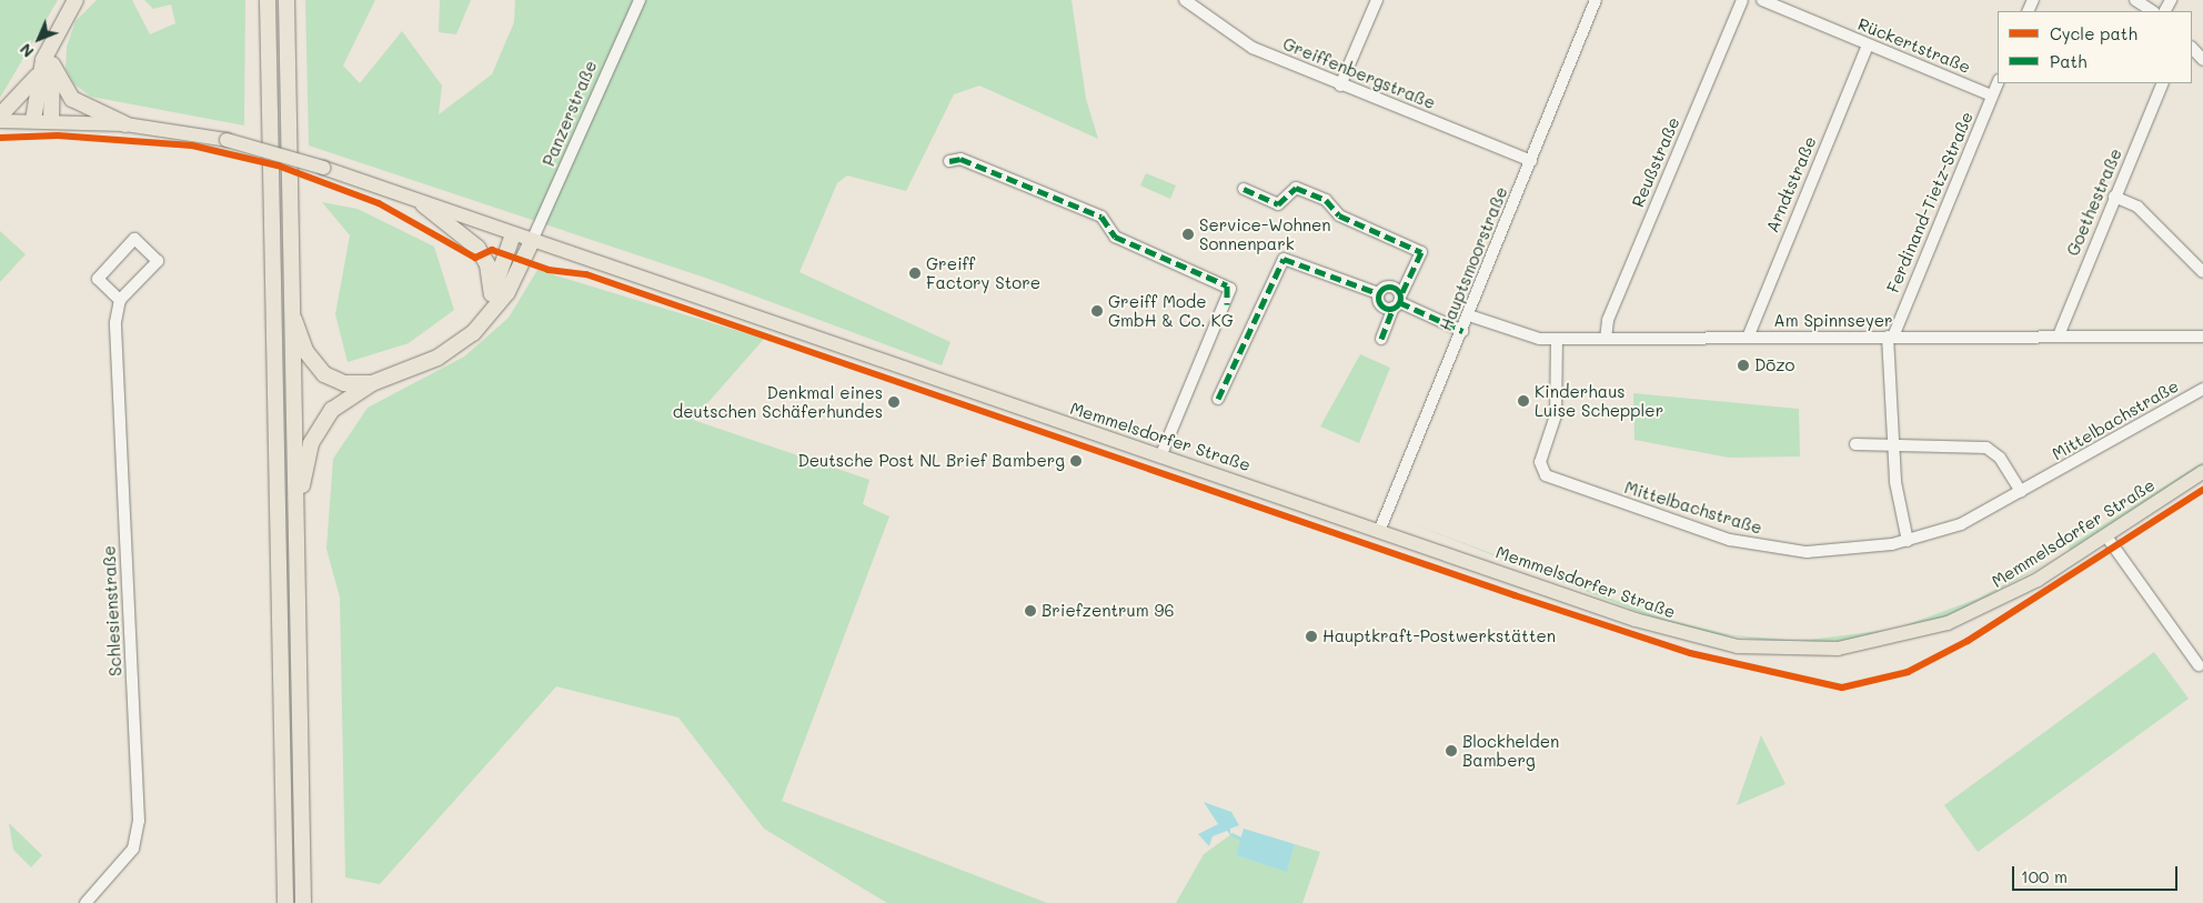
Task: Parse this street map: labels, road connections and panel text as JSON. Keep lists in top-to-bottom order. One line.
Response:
{"streets":{"main road":["Memmelsdorfer Straße"],"street":["Rückertstraße","Greiffenbergstraße","Panzerstraße","Reußstraße","Arndtstraße","Ferdinand-Tietz-Straße","Goethestraße","Hauptsmoorstraße","Am Spinnseyer","Mittelbachstraße","Schlesienstraße"]},"crossings":[["Rückertstraße","Arndtstraße"],["Rückertstraße","Ferdinand-Tietz-Straße"],["Greiffenbergstraße","Hauptsmoorstraße"],["Panzerstraße","Memmelsdorfer Straße"],["Reußstraße","Am Spinnseyer"],["Arndtstraße","Am Spinnseyer"],["Ferdinand-Tietz-Straße","Am Spinnseyer"],["Goethestraße","Am Spinnseyer"],["Hauptsmoorstraße","Am Spinnseyer"],["Hauptsmoorstraße","Memmelsdorfer Straße"],["Am Spinnseyer","Mittelbachstraße"]],"places":["Service-Wohnen Sonnenpark","Greiff Factory Store","Greiff Mode GmbH & Co. KG","Dōzo","Kinderhaus Luise Scheppler","Denkmal eines deutschen Schäferhundes","Deutsche Post NL Brief Bamberg","Briefzentrum 96","Hauptkraft-Postwerkstätten","Blockhelden Bamberg"],"legend":["Cycle path","Path"],"scale_bar":"100 m","north":"bottom left"}
